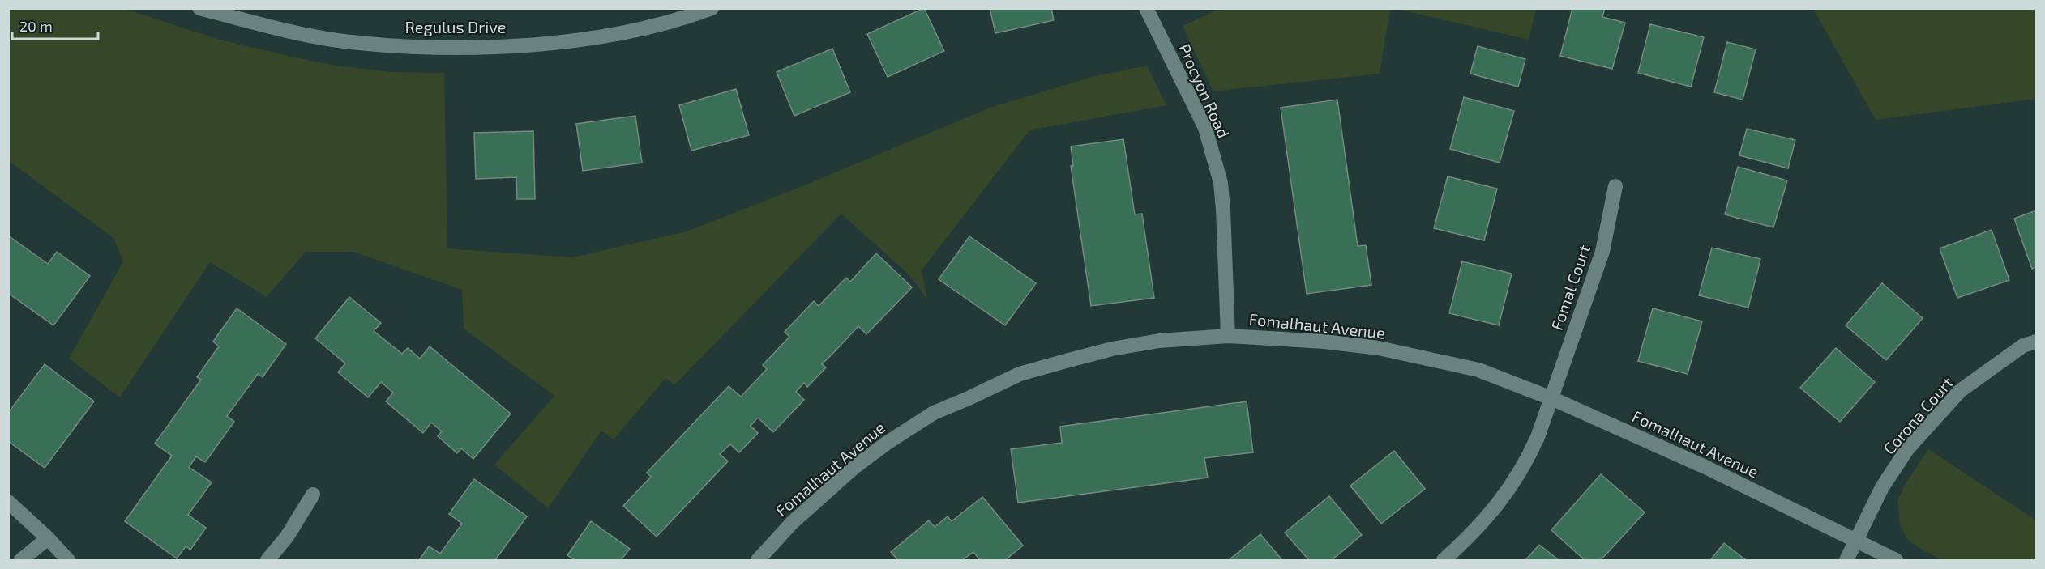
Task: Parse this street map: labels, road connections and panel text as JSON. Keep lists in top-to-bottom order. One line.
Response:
{"streets":{"street":["Regulus Drive","Procyon Road","Fomal Court","Fomalhaut Avenue","Corona Court"]},"crossings":[["Procyon Road","Fomalhaut Avenue"],["Fomal Court","Fomalhaut Avenue"],["Fomalhaut Avenue","Corona Court"]],"scale_bar":"20 m"}
